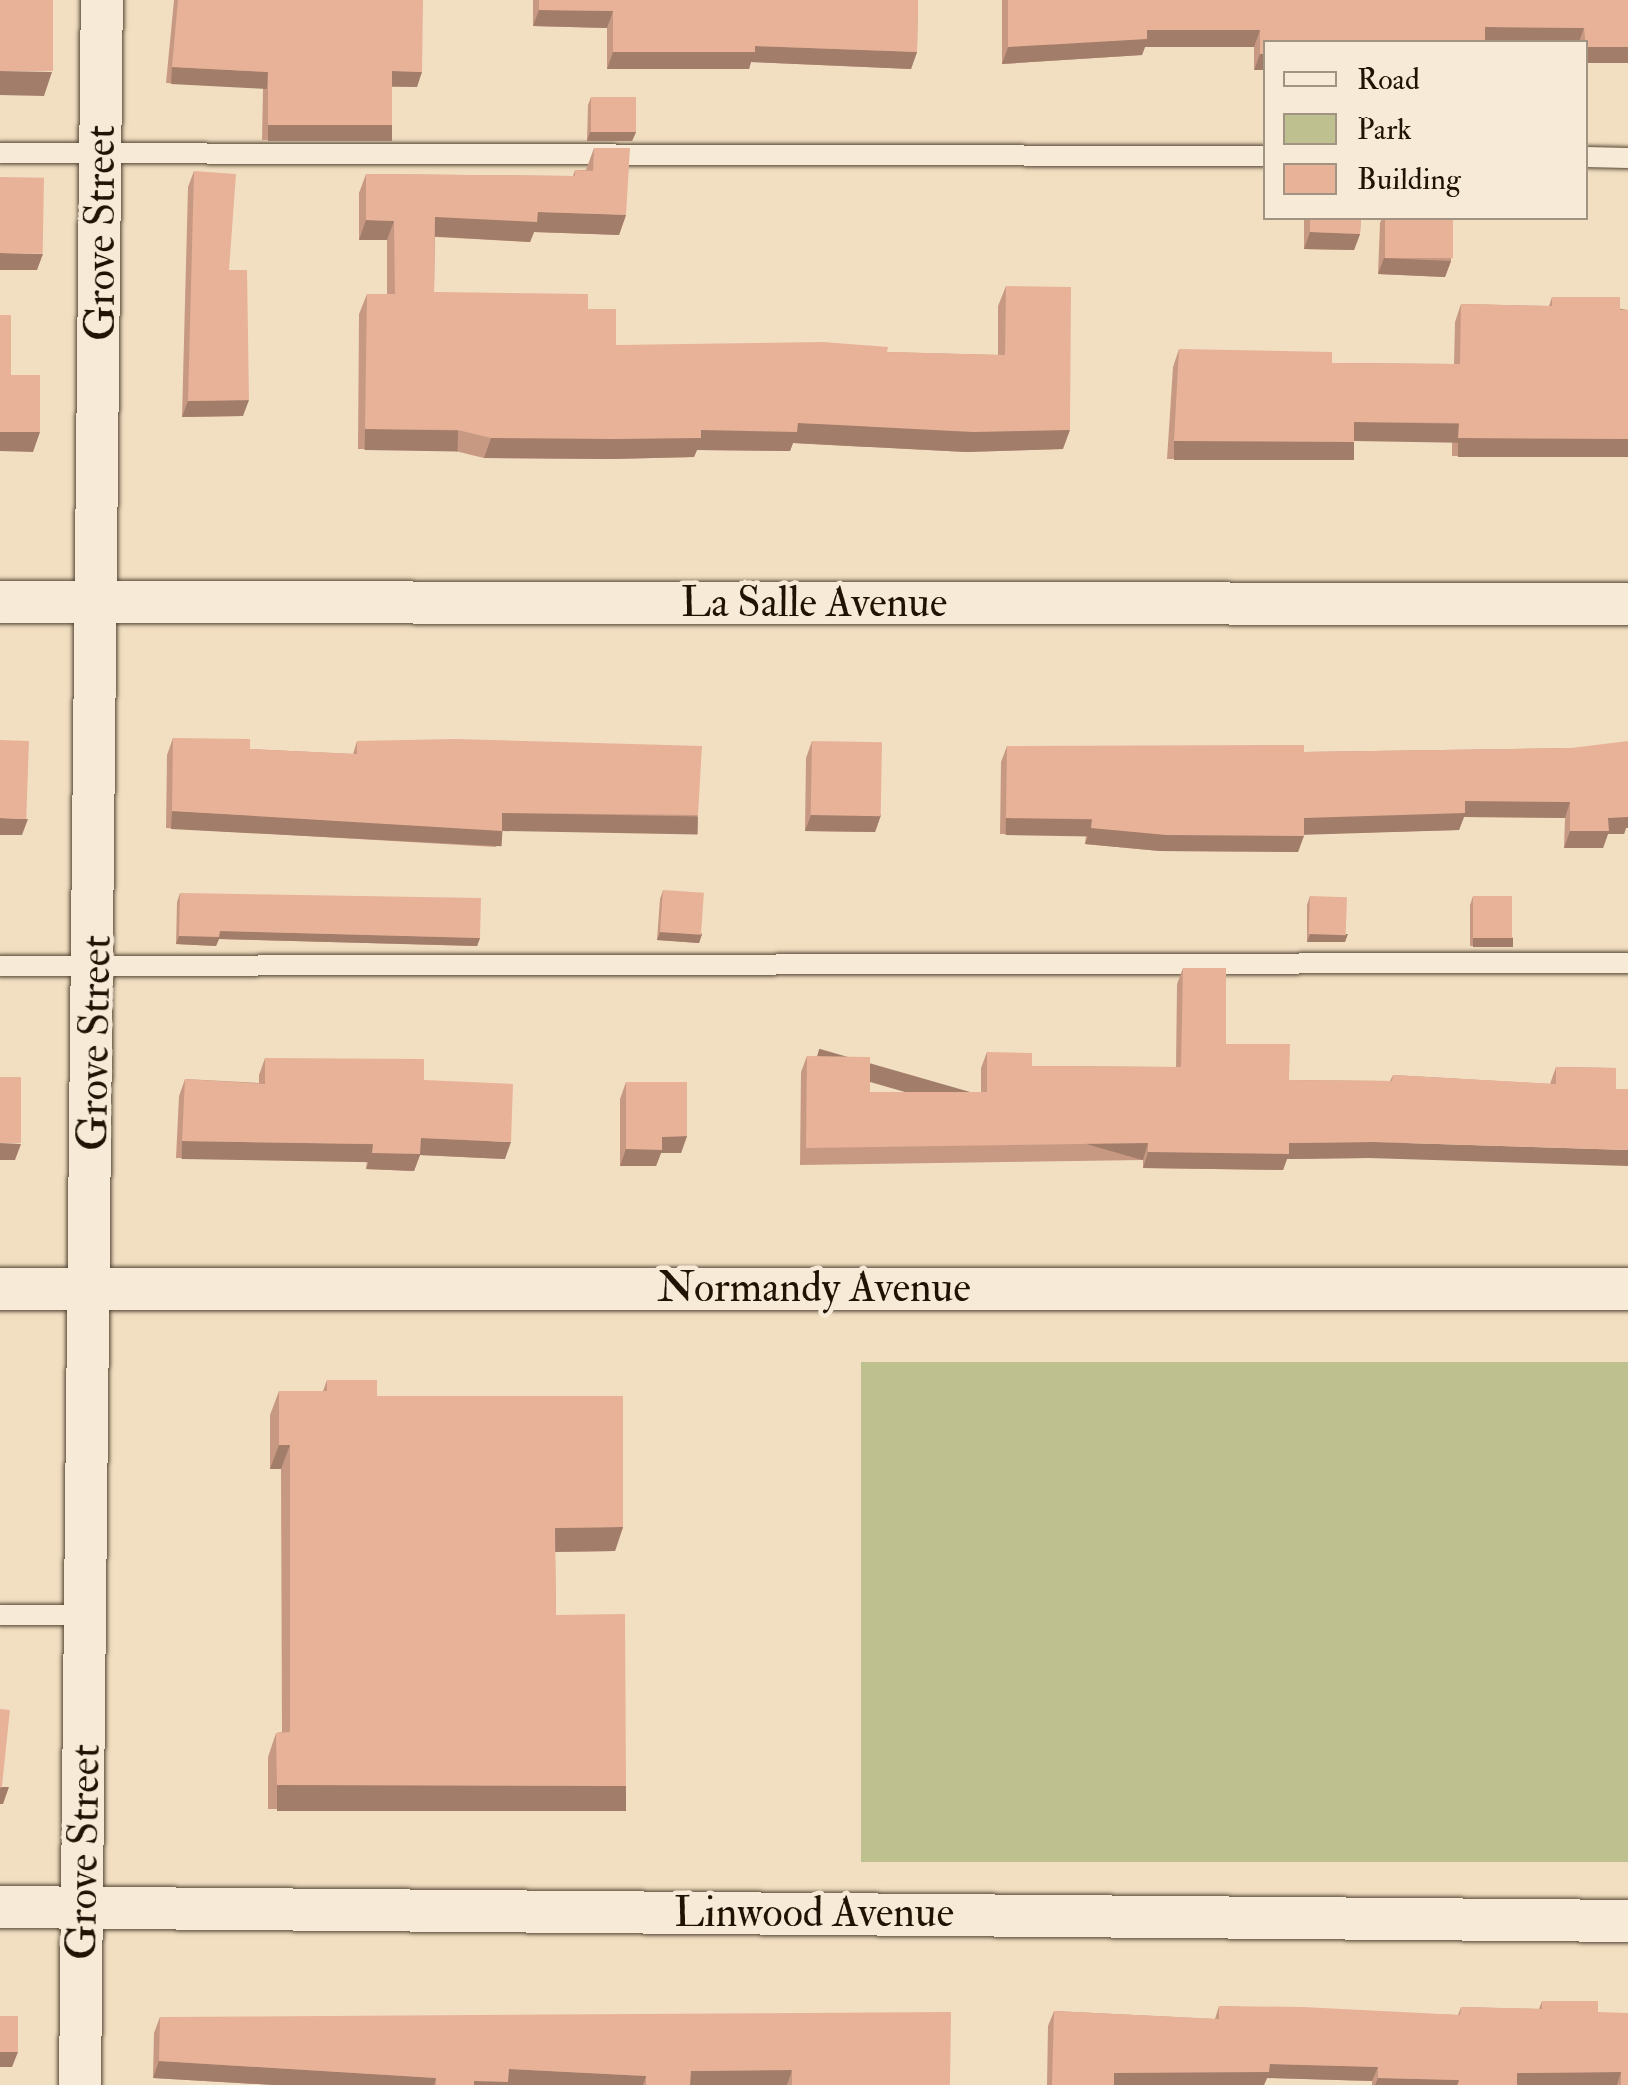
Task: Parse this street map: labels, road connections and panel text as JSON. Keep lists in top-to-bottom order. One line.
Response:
{"streets":{"street":["Grove Street","La Salle Avenue","Normandy Avenue","Linwood Avenue"]},"crossings":[["Grove Street","La Salle Avenue"],["Grove Street","Normandy Avenue"],["Grove Street","Linwood Avenue"]],"legend":["Road","Park","Building"]}
